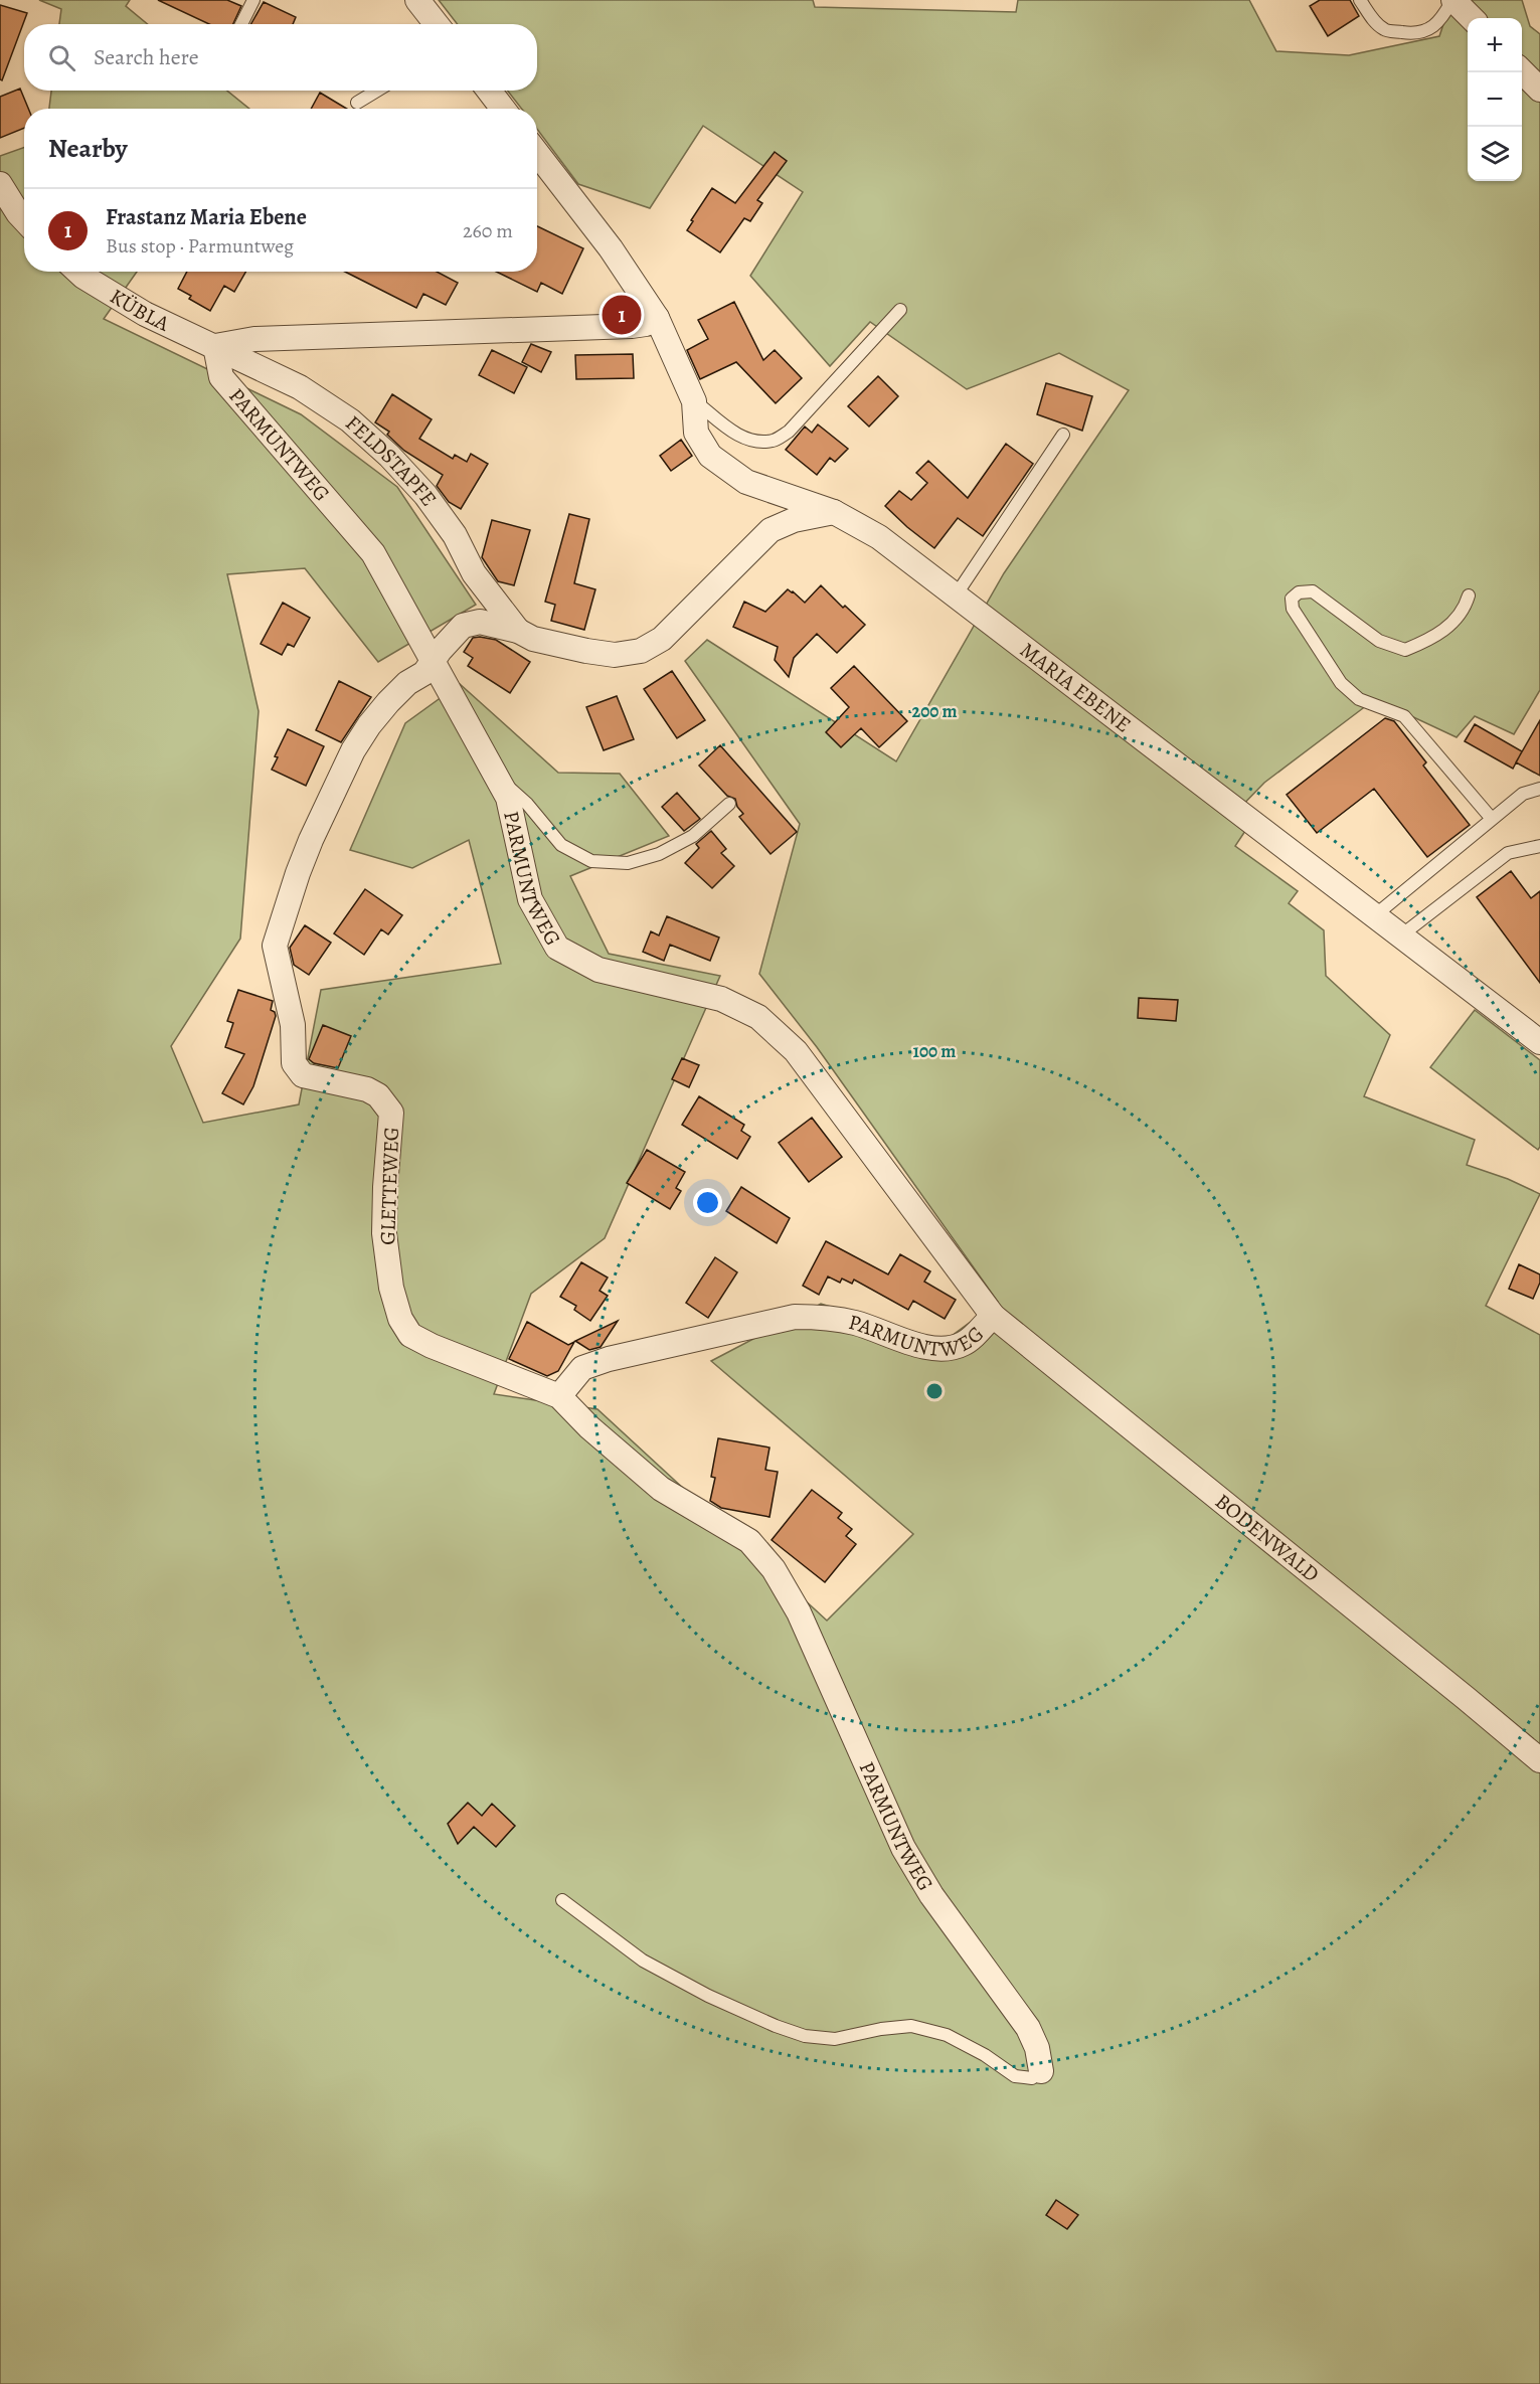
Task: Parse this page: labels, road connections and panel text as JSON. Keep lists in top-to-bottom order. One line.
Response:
{"streets":{"street":["KÜBLA","PARMUNTWEG","FELDSTAPFE","MARIA EBENE","GLETTEWEG","BODENWALD"]},"crossings":[["KÜBLA","PARMUNTWEG"],["KÜBLA","FELDSTAPFE"],["PARMUNTWEG","FELDSTAPFE"],["PARMUNTWEG","GLETTEWEG"],["PARMUNTWEG","BODENWALD"]],"page":{"map_buttons":["+","−"],"search":"Search here","heading":"Nearby","list":[{"mark":"1","name":"Frastanz Maria Ebene","note":"Bus stop · Parmuntweg","value":"260 m"}],"pins":"1"},"rings":["200 m","100 m"]}
